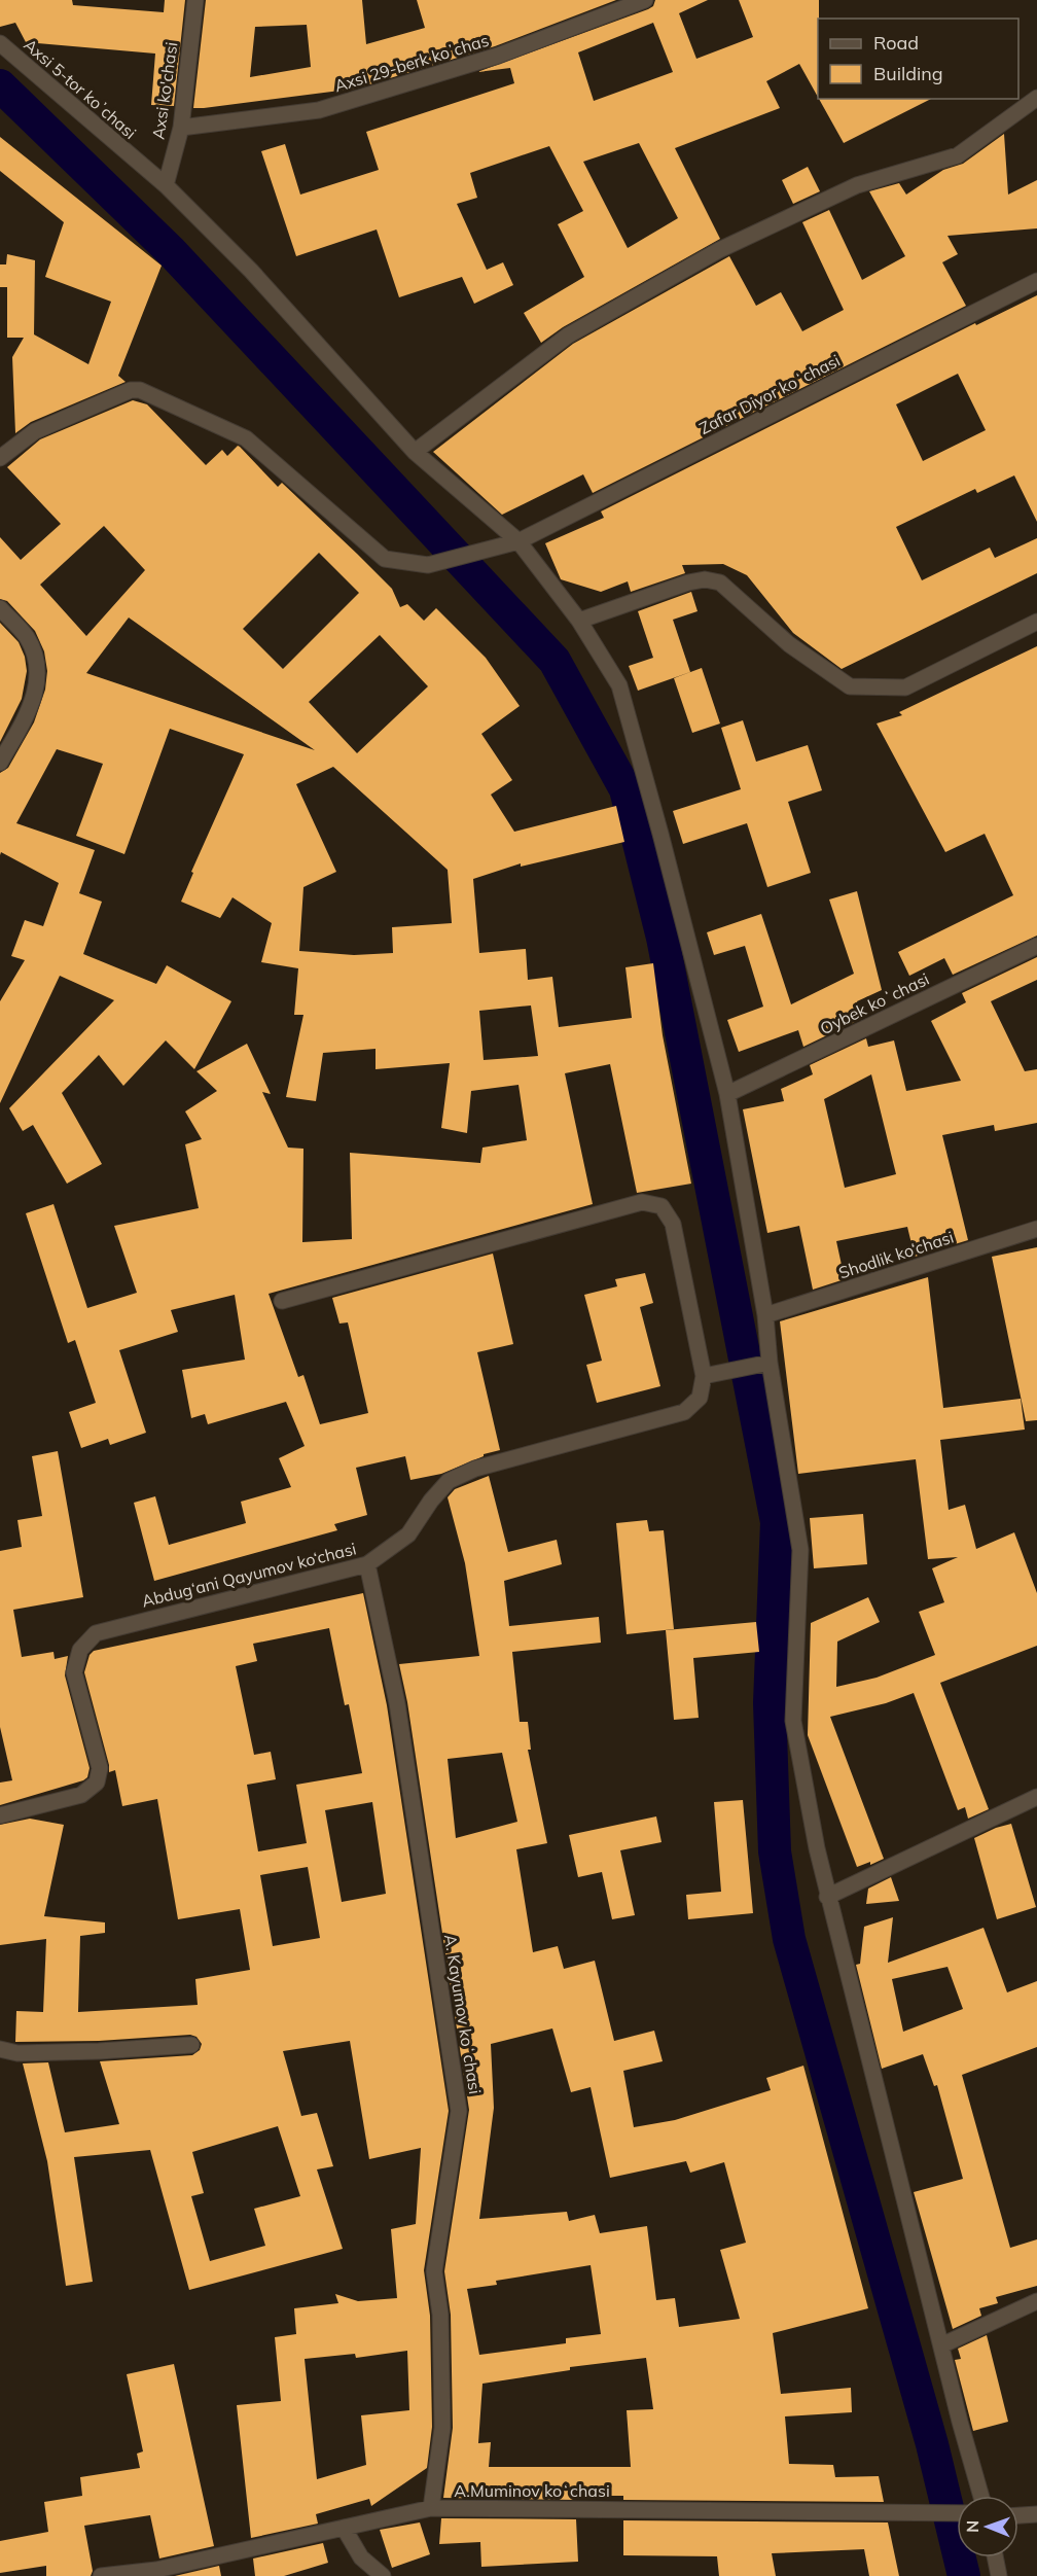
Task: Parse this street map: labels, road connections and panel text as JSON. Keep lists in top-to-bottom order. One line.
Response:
{"streets":{"street":["Аxsi 29-berk koʼchas","Аxsi 5-tor koʼchasi","Axsi ko'chasi","Zafar Diyor koʻchasi","Oybek koʻchasi","Shodlik ko‘chasi","Abdug‘ani Qayumov ko‘chasi","A. Kayumov koʻchasi","A.Muminov koʻchasi"]},"crossings":[["Аxsi 29-berk koʼchas","Axsi ko'chasi"],["Аxsi 5-tor koʼchasi","Axsi ko'chasi"],["Аxsi 5-tor koʼchasi","Zafar Diyor koʻchasi"],["Аxsi 5-tor koʼchasi","Oybek koʻchasi"],["Аxsi 5-tor koʼchasi","Shodlik ko‘chasi"],["Abdug‘ani Qayumov ko‘chasi","A. Kayumov koʻchasi"],["A. Kayumov koʻchasi","A.Muminov koʻchasi"]],"legend":["Road","Building"],"north":"left"}
